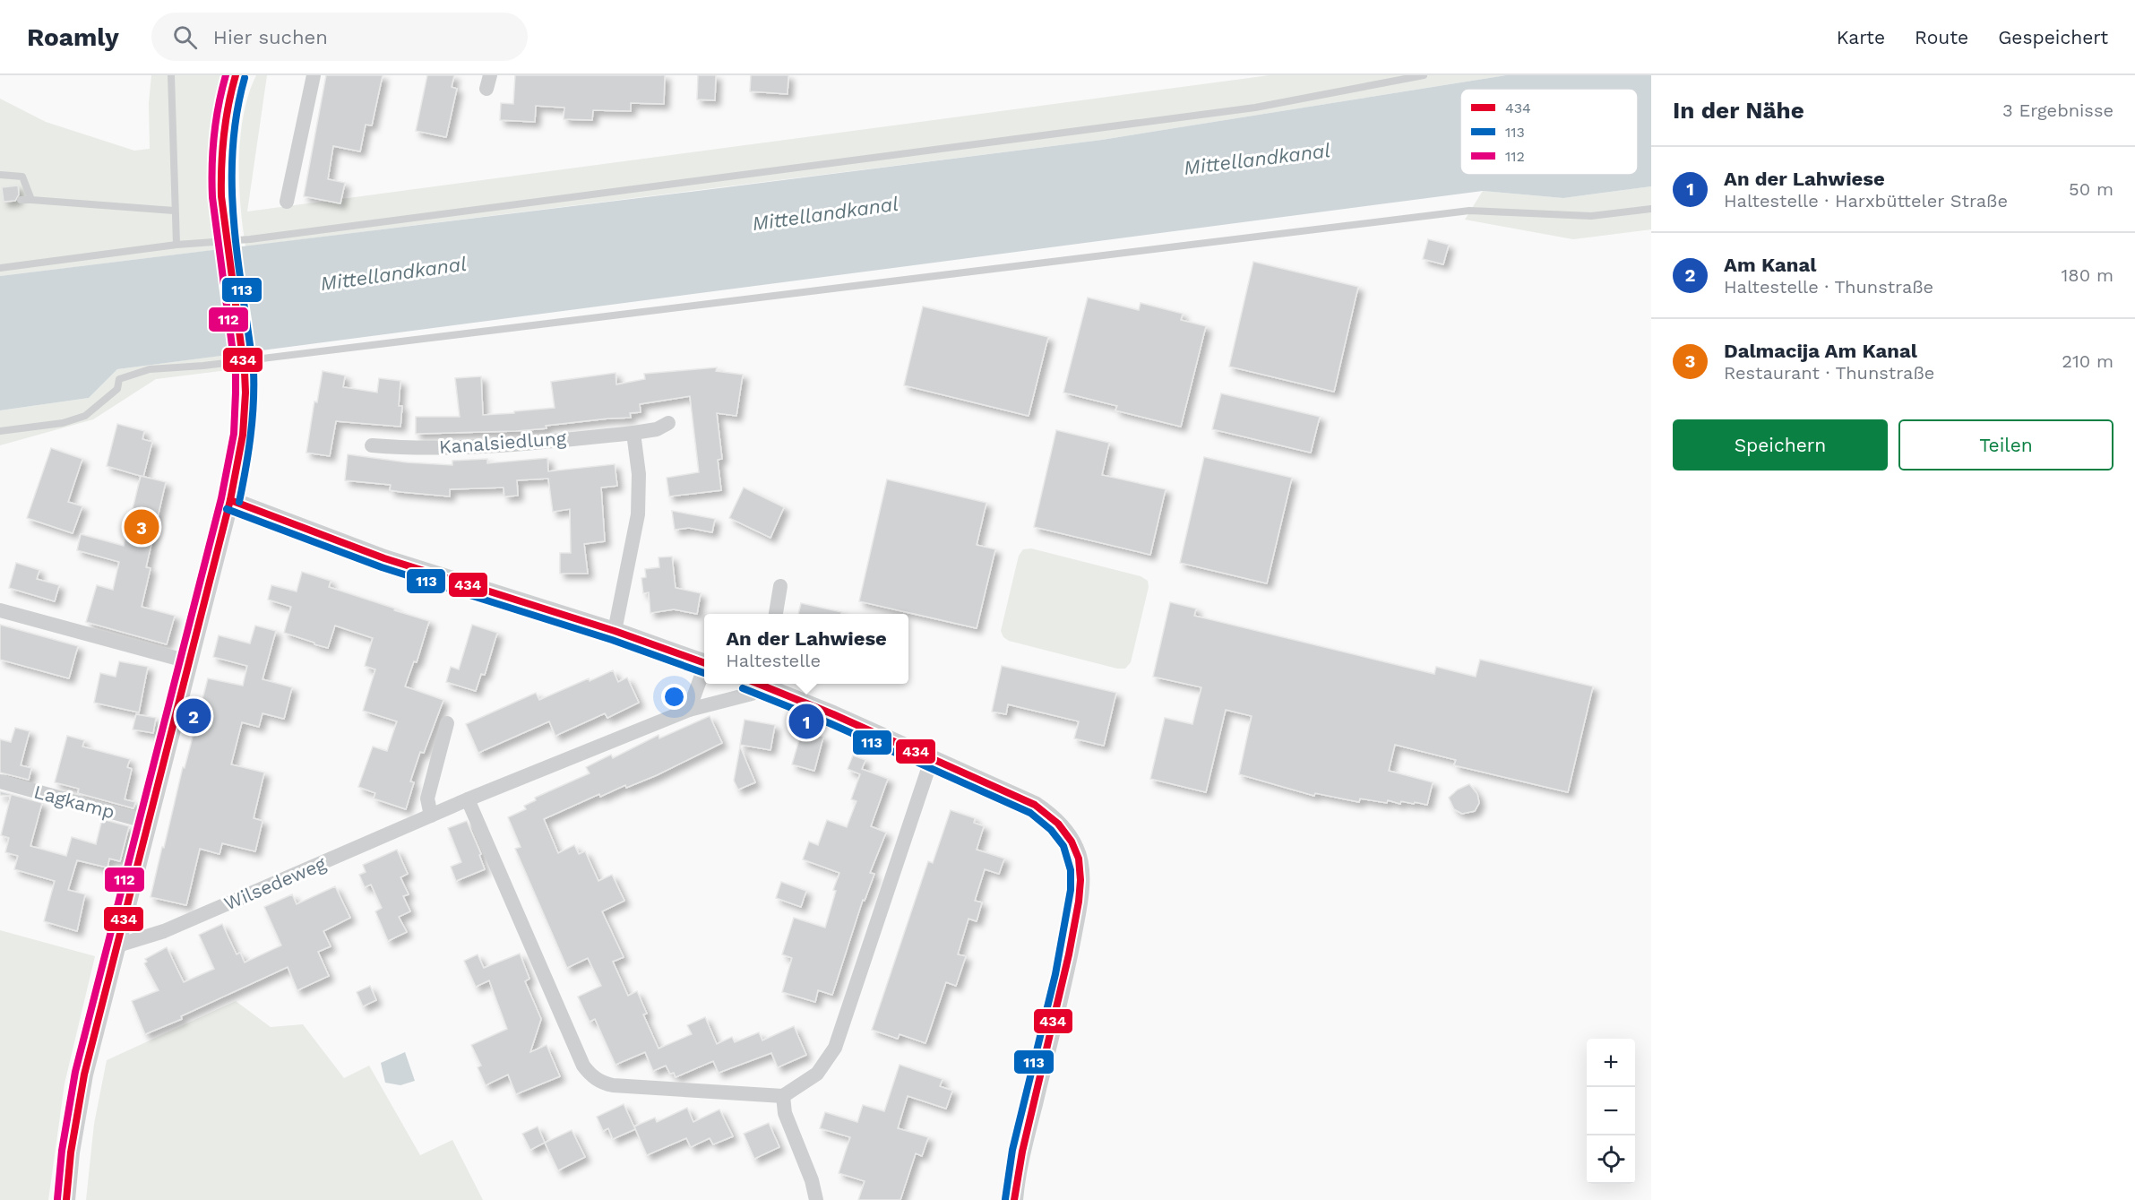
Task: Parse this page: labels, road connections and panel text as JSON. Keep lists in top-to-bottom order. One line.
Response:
{"streets":{"street":["Kanalsiedlung","Lagkamp","Wilsedeweg"]},"water":["Mittellandkanal"],"lines":["transit line 434","transit line 112","transit line 113"],"legend":["434","113","112"],"page":{"header":"Roamly","search":"Hier suchen","nav":["Karte","Route","Gespeichert"],"heading":["In der Nähe","3 Ergebnisse"],"list":[{"mark":"1","name":"An der Lahwiese","note":"Haltestelle · Harxbütteler Straße","value":"50 m"},{"mark":"2","name":"Am Kanal","note":"Haltestelle · Thunstraße","value":"180 m"},{"mark":"3","name":"Dalmacija Am Kanal","note":"Restaurant · Thunstraße","value":"210 m"}],"buttons":["Speichern","Teilen"],"pins":["3","2","1"],"popup":["An der Lahwiese","Haltestelle"],"map_buttons":["+","−"]}}
